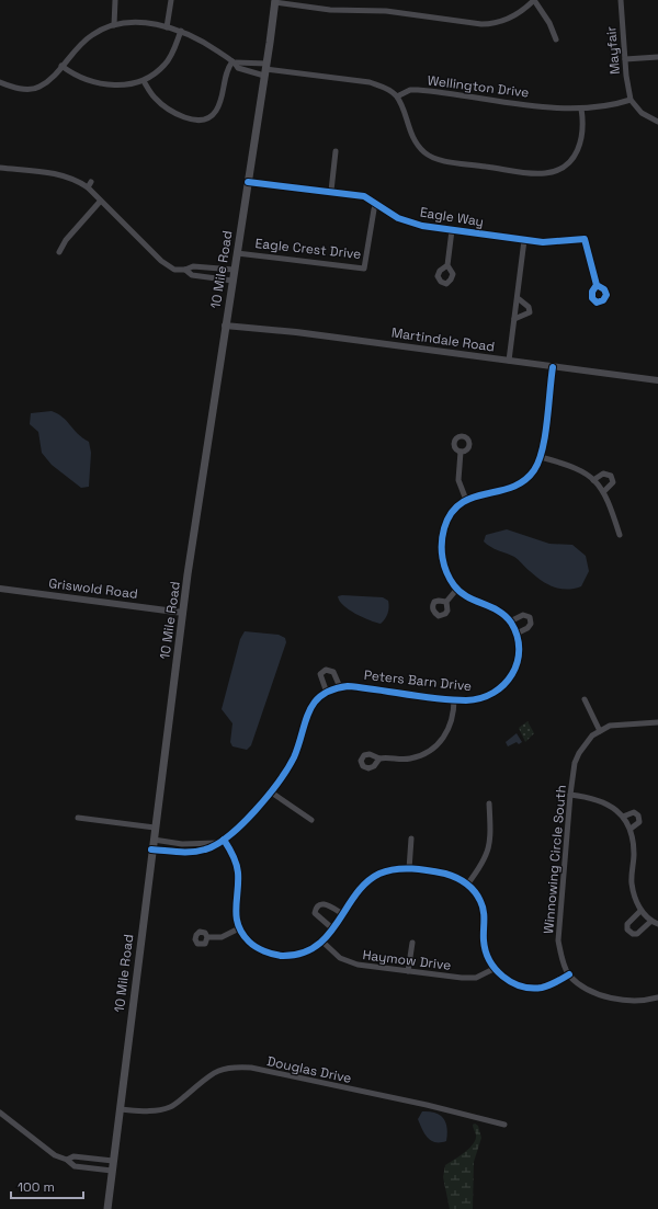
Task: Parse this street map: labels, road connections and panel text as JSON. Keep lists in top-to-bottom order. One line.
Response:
{"streets":{"main road":["10 Mile Road"],"street":["Mayfair","Wellington Drive","Eagle Way","Eagle Crest Drive","Martindale Road","Griswold Road","Peters Barn Drive","Winnowing Circle South","Haymow Drive","Douglas Drive"]},"crossings":[["Mayfair","Wellington Drive"],["Eagle Way","Eagle Crest Drive"],["Eagle Way","10 Mile Road"],["Eagle Crest Drive","10 Mile Road"],["10 Mile Road","Martindale Road"],["10 Mile Road","Griswold Road"],["10 Mile Road","Peters Barn Drive"],["10 Mile Road","Douglas Drive"]],"scale_bar":"100 m"}
